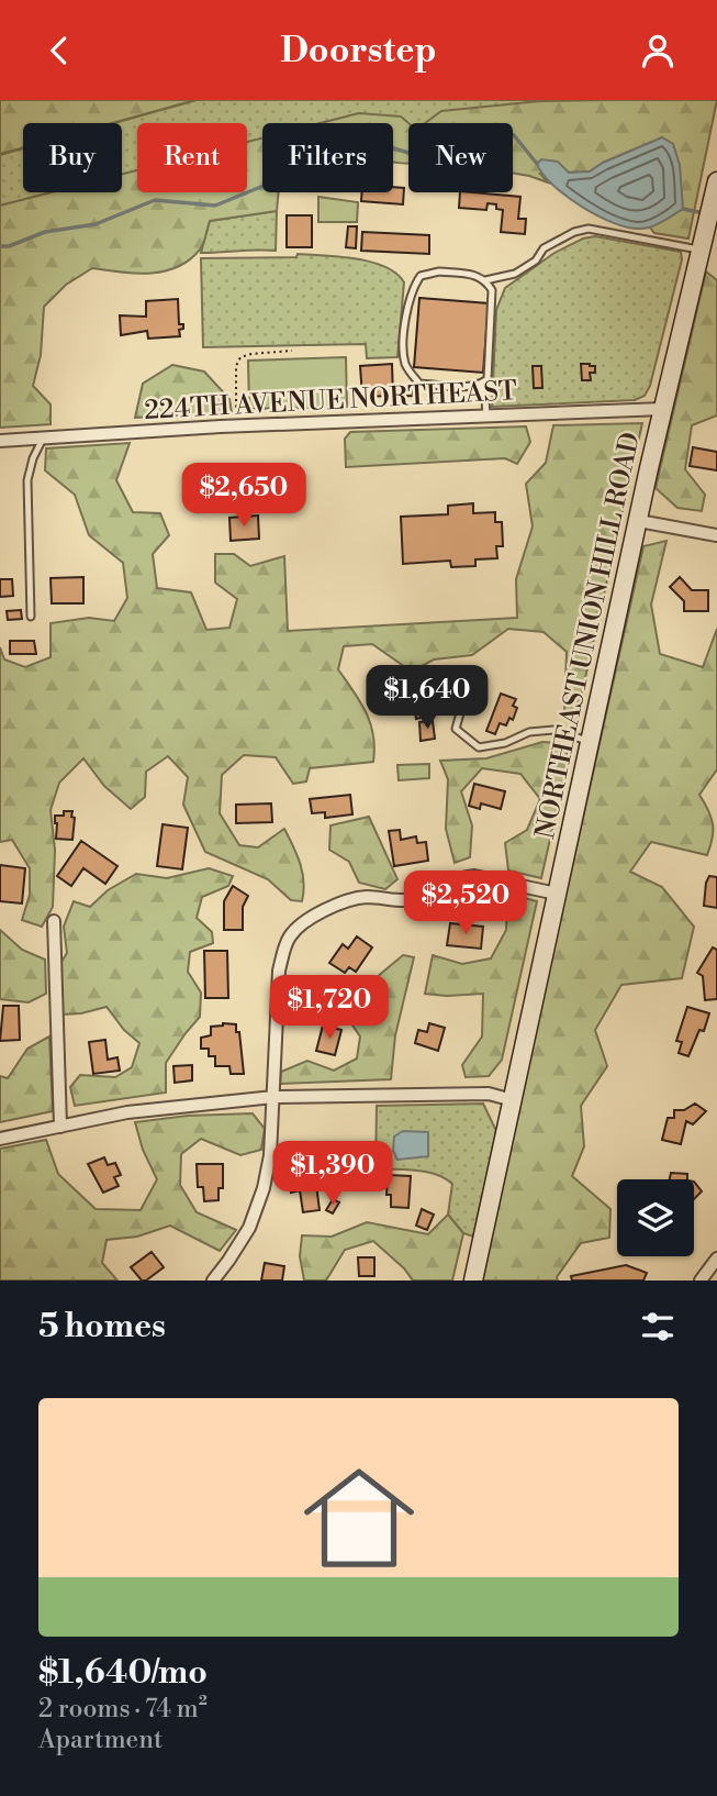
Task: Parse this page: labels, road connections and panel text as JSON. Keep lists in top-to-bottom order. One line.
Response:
{"streets":{"street":["224TH AVENUE NORTHEAST","NORTHEAST UNION HILL ROAD"]},"crossings":[["224TH AVENUE NORTHEAST","NORTHEAST UNION HILL ROAD"]],"page":{"header":"Doorstep","chip":["Buy","Rent","Filters","New"],"price":["$2,650","$1,640","$2,520","$1,720","$1,390"],"heading":"5 homes","list":[{"name":"$1,640/mo","note":"2 rooms · 74 m² · Apartment"}]}}
